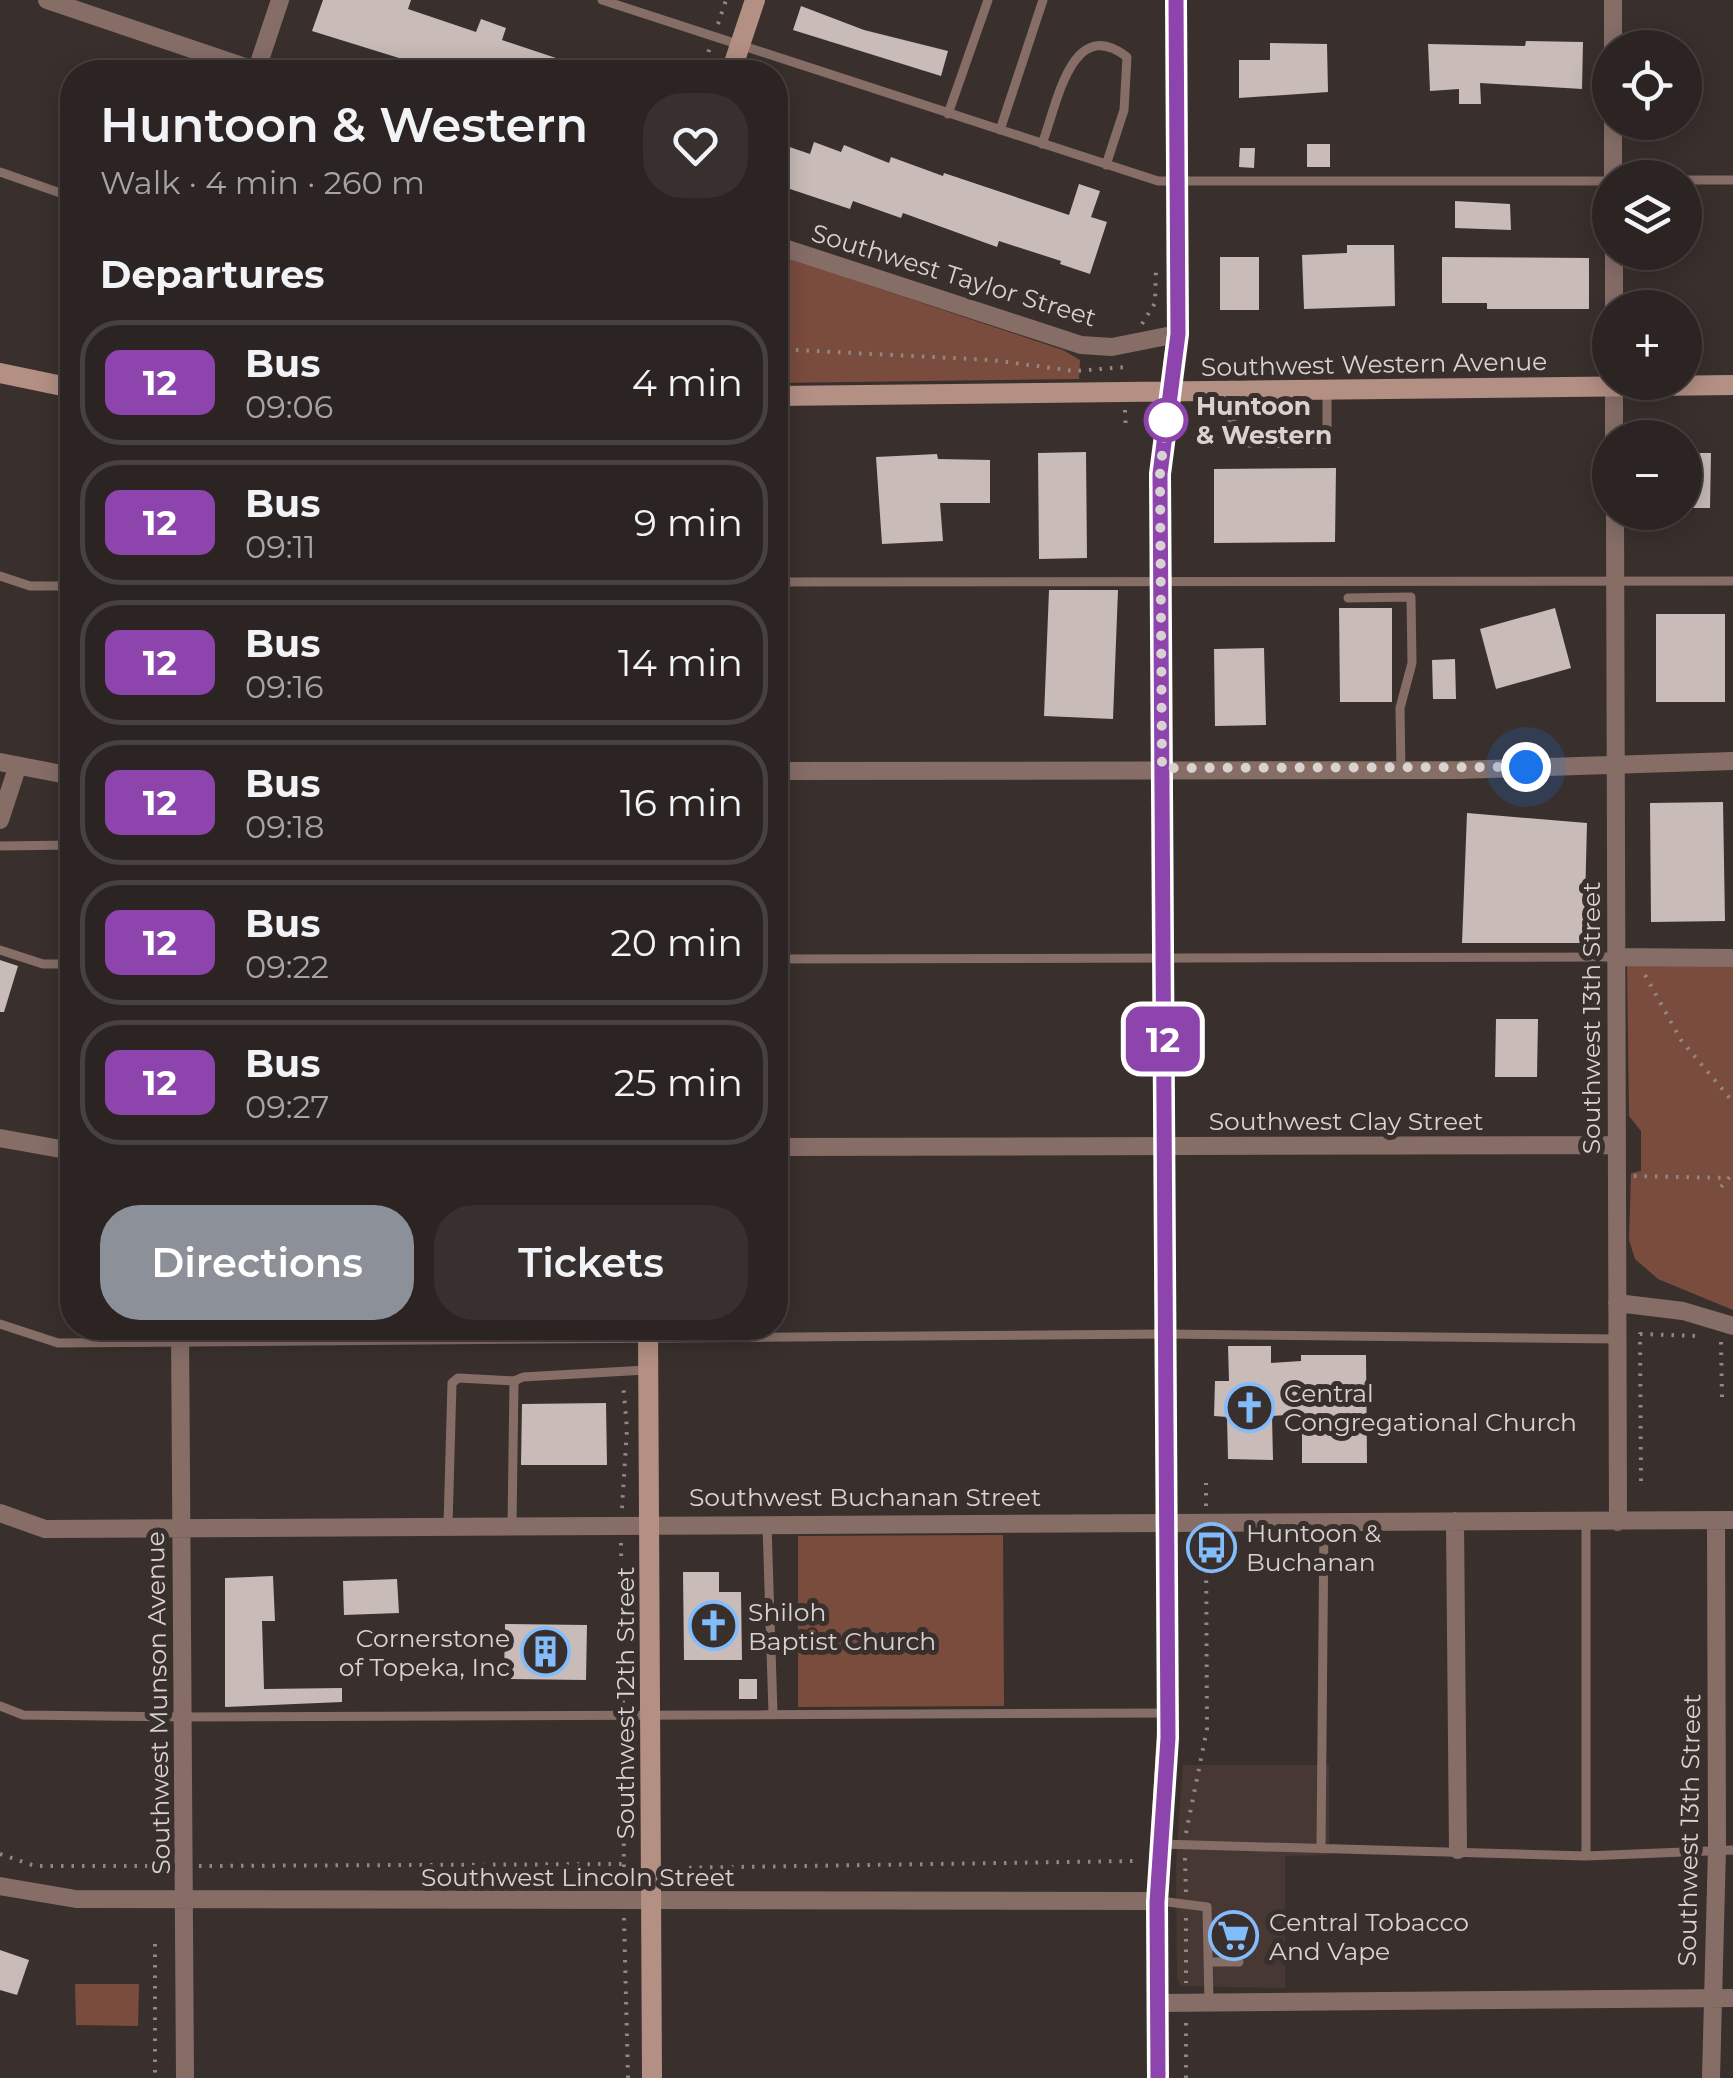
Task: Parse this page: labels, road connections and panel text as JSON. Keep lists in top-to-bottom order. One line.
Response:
{"streets":{"main road":["Southwest Western Avenue","Southwest 12th Street"],"street":["Southwest Taylor Street","Southwest 13th Street","Southwest Clay Street","Southwest Buchanan Street","Southwest Munson Avenue","Southwest Lincoln Street"]},"crossings":[["Southwest 13th Street","Southwest Clay Street"],["Southwest 13th Street","Southwest Buchanan Street"],["Southwest Buchanan Street","Southwest Munson Avenue"],["Southwest Buchanan Street","Southwest 12th Street"],["Southwest Munson Avenue","Southwest Lincoln Street"],["Southwest 12th Street","Southwest Lincoln Street"]],"places":{"other":["Huntoon & Western"],"church":["Central Congregational Church","Shiloh Baptist Church"],"bus stop":["Huntoon & Buchanan"],"building":["Cornerstone of Topeka, Inc"],"supermarket":["Central Tobacco And Vape"]},"lines":["bus line 12"],"page":{"on_map":"12","map_buttons":["+","−"],"heading":[["Huntoon & Western","Walk · 4 min · 260 m"],"Departures"],"list":[{"mark":"12","name":"Bus","note":"09:06","value":"4 min"},{"mark":"12","name":"Bus","note":"09:11","value":"9 min"},{"mark":"12","name":"Bus","note":"09:16","value":"14 min"},{"mark":"12","name":"Bus","note":"09:18","value":"16 min"},{"mark":"12","name":"Bus","note":"09:22","value":"20 min"},{"mark":"12","name":"Bus","note":"09:27","value":"25 min"}],"buttons":["Directions","Tickets"]}}
